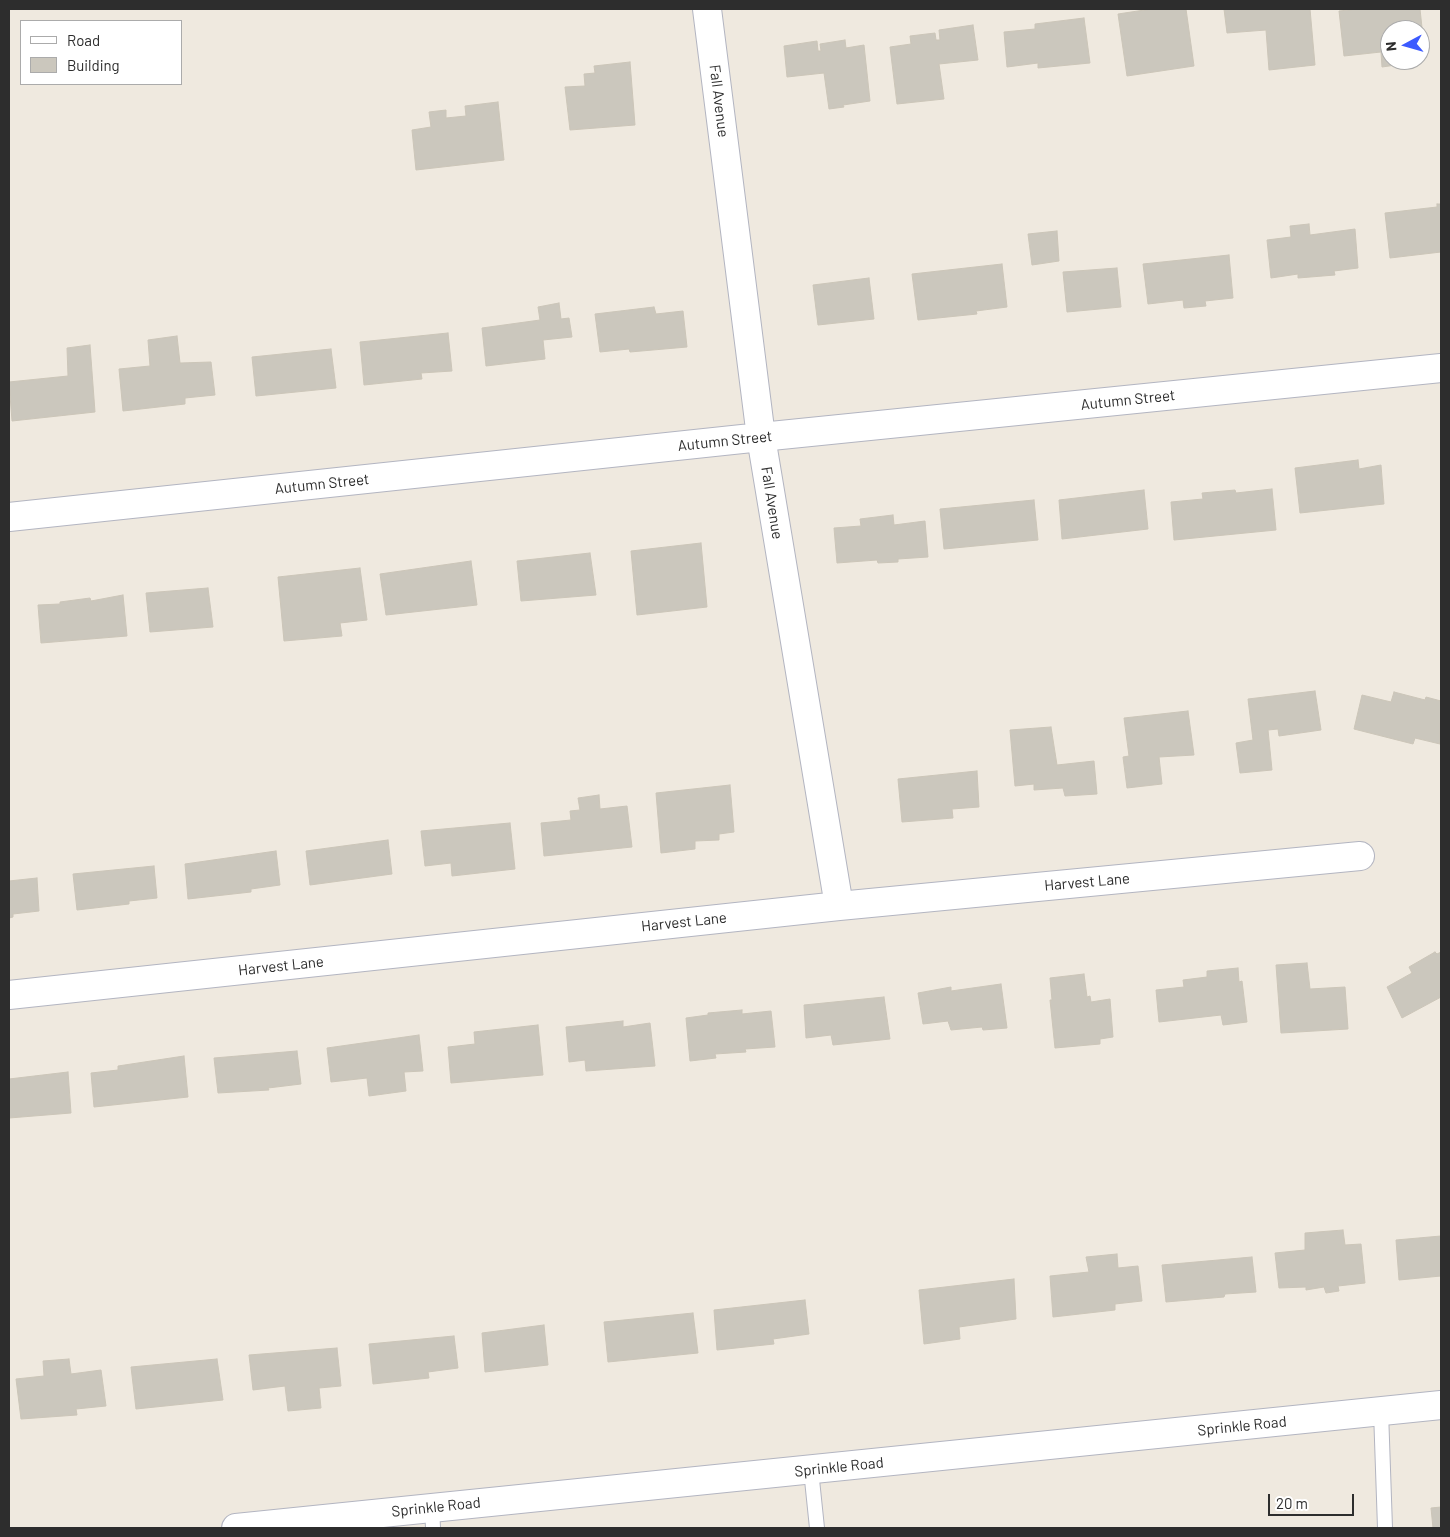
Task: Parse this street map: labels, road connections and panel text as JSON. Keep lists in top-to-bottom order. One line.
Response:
{"streets":{"street":["Fall Avenue","Autumn Street","Harvest Lane","Sprinkle Road"]},"crossings":[["Fall Avenue","Autumn Street"],["Fall Avenue","Harvest Lane"]],"legend":["Road","Building"],"scale_bar":"20 m","north":"left"}
